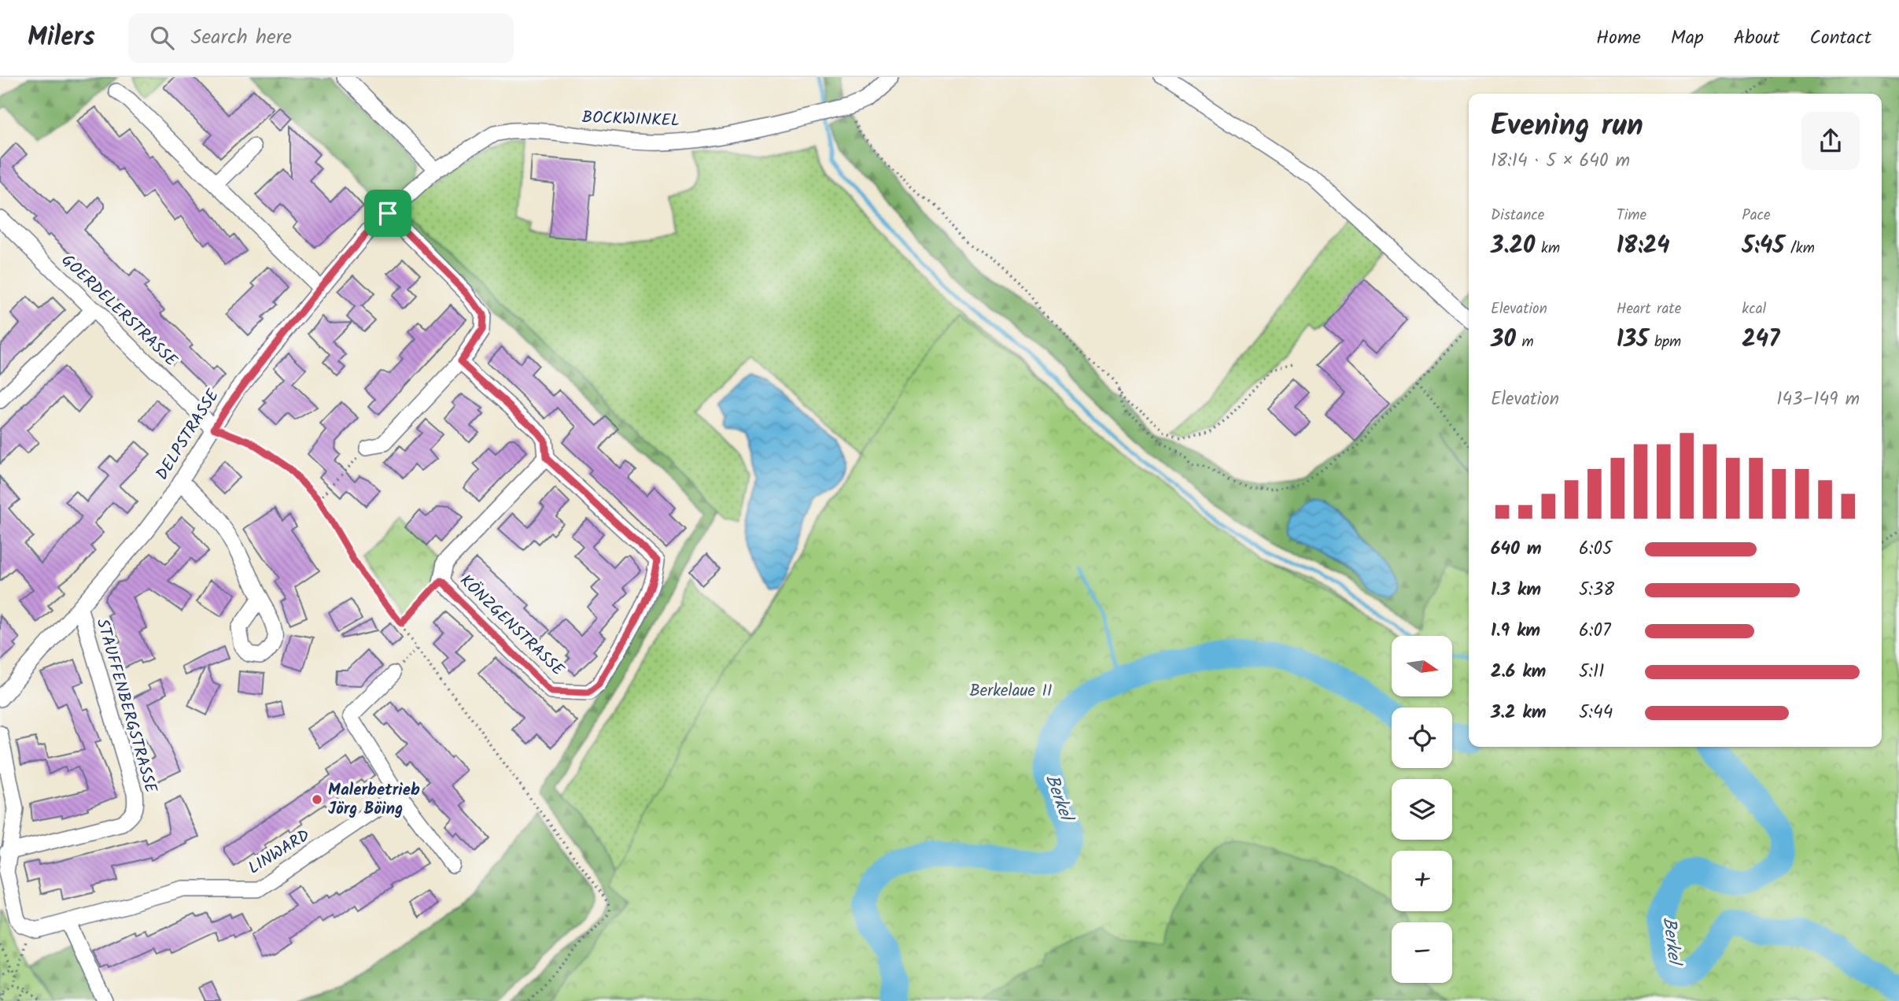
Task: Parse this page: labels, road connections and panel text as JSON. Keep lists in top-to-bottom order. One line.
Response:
{"streets":{"street":["BOCKWINKEL","GOERDELERSTRASSE","DELPSTRASSE","KÖNZGENSTRASSE","STAUFFENBERGSTRASSE","LINWARD"]},"crossings":[["BOCKWINKEL","DELPSTRASSE"],["GOERDELERSTRASSE","DELPSTRASSE"],["DELPSTRASSE","STAUFFENBERGSTRASSE"]],"water":["Berkel"],"parks":["Berkelaue II"],"places":["Malerbetrieb Jörg Böing"],"north":"right","page":{"header":"Milers","search":"Search here","nav":["Home","Map","About","Contact"],"heading":["Evening run","18:14 · 5 × 640 m"],"stats":[["Distance","3.20 km"],["Time","18:24"],["Pace","5:45 /km"],["Elevation","30 m"],["Heart rate","135 bpm"],["kcal","247"]],"chart":["Elevation","143–149 m"],"list":[{"name":"640 m","note":"6:05"},{"name":"1.3 km","note":"5:38"},{"name":"1.9 km","note":"6:07"},{"name":"2.6 km","note":"5:11"},{"name":"3.2 km","note":"5:44"}],"map_buttons":["+","−"]}}
